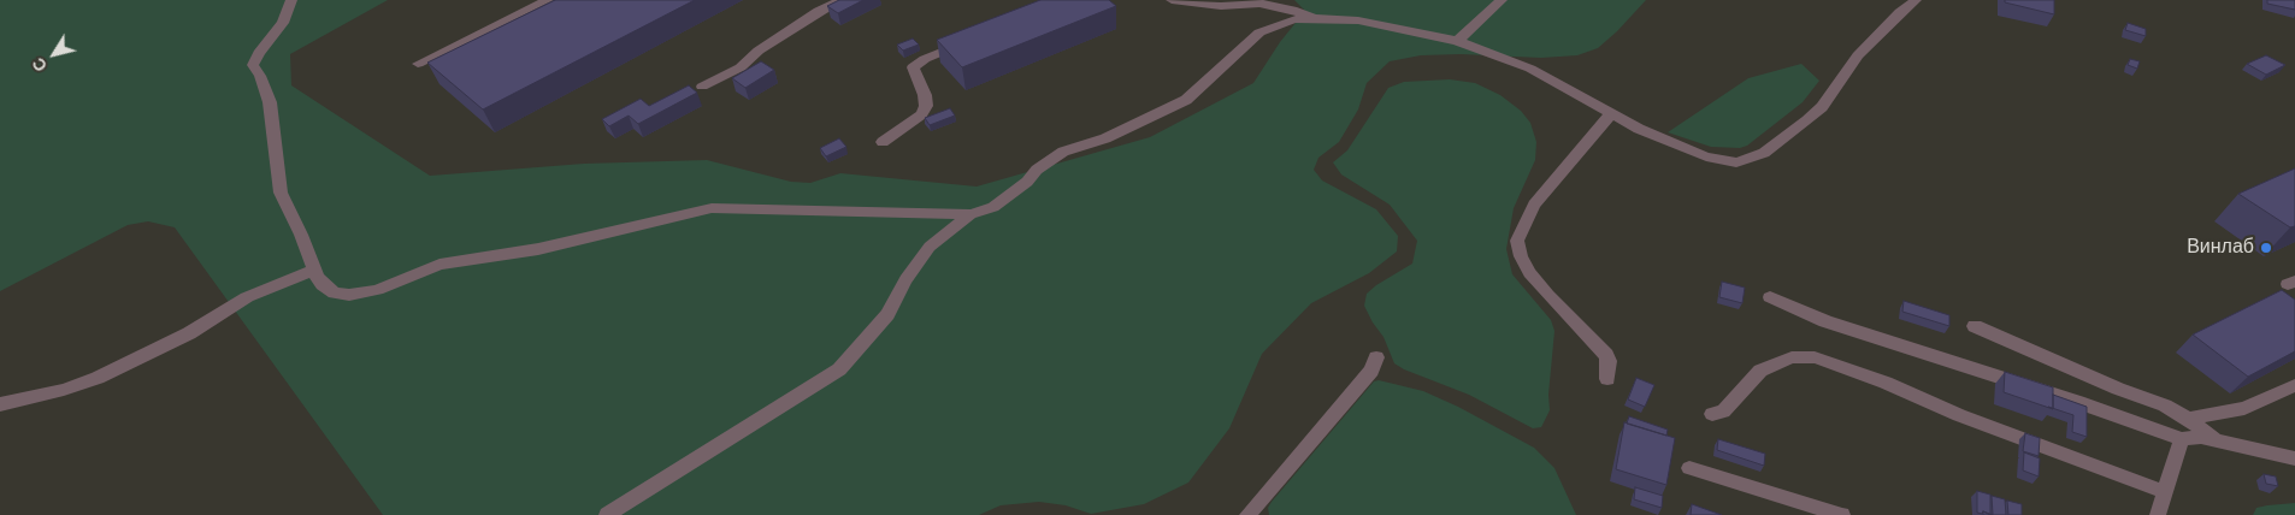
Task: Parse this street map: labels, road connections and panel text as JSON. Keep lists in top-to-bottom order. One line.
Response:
{"places":["Винлаб"],"north":"bottom left"}
